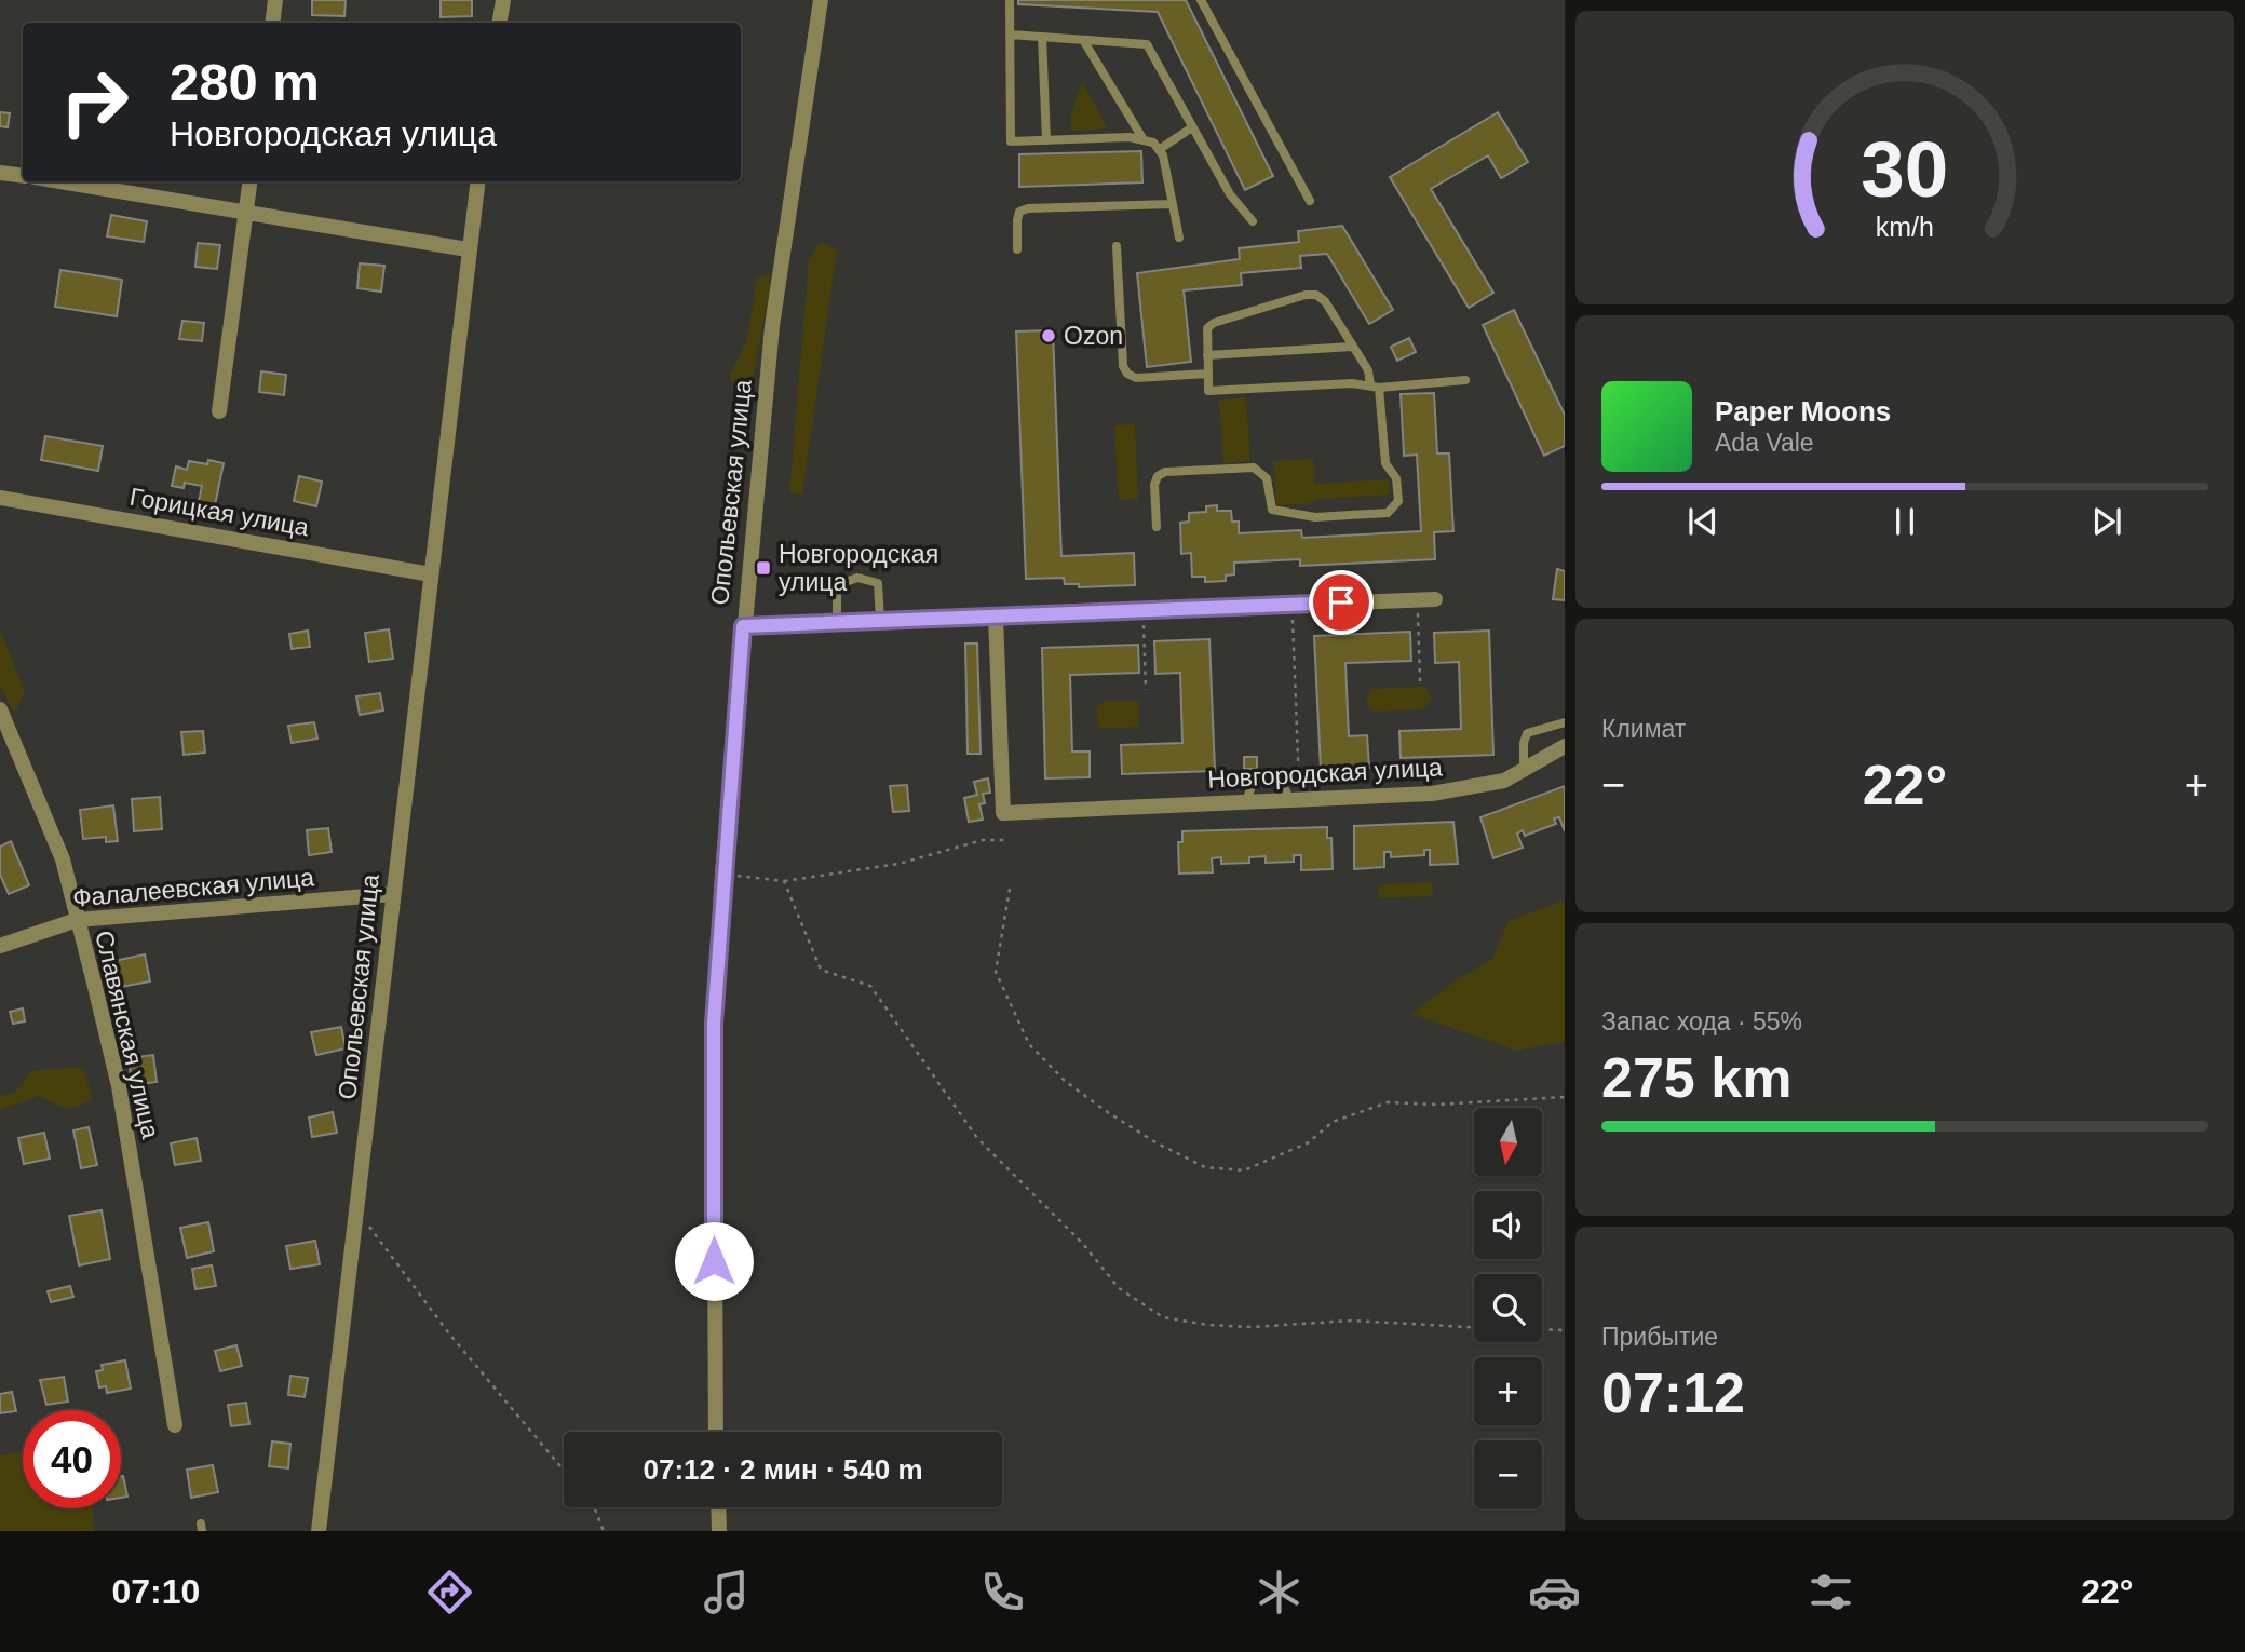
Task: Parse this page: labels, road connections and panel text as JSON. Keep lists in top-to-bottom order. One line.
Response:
{"streets":{"street":["Опольевская улица","Горицкая улица","Новгородская улица","Фалалеевская улица","Славянская улица"]},"crossings":[["Опольевская улица","Горицкая улица"],["Опольевская улица","Фалалеевская улица"],["Фалалеевская улица","Славянская улица"]],"places":{"other":["Ozon"],"transit":["Новгородская улица"]},"north":"bottom","page":{"turn":["280 m","Новгородская улица"],"song":["Paper Moons","Ada Vale"],"tile":["Климат",["Запас хода · 55%","275 km"],["Прибытие","07:12"]],"heat":["−","22°","+"],"map_buttons":["+","−"],"limit":"40","trip":"07:12 · 2 мин · 540 m","tabs":["07:10","22°"],"gauge":["30","km/h"]}}
